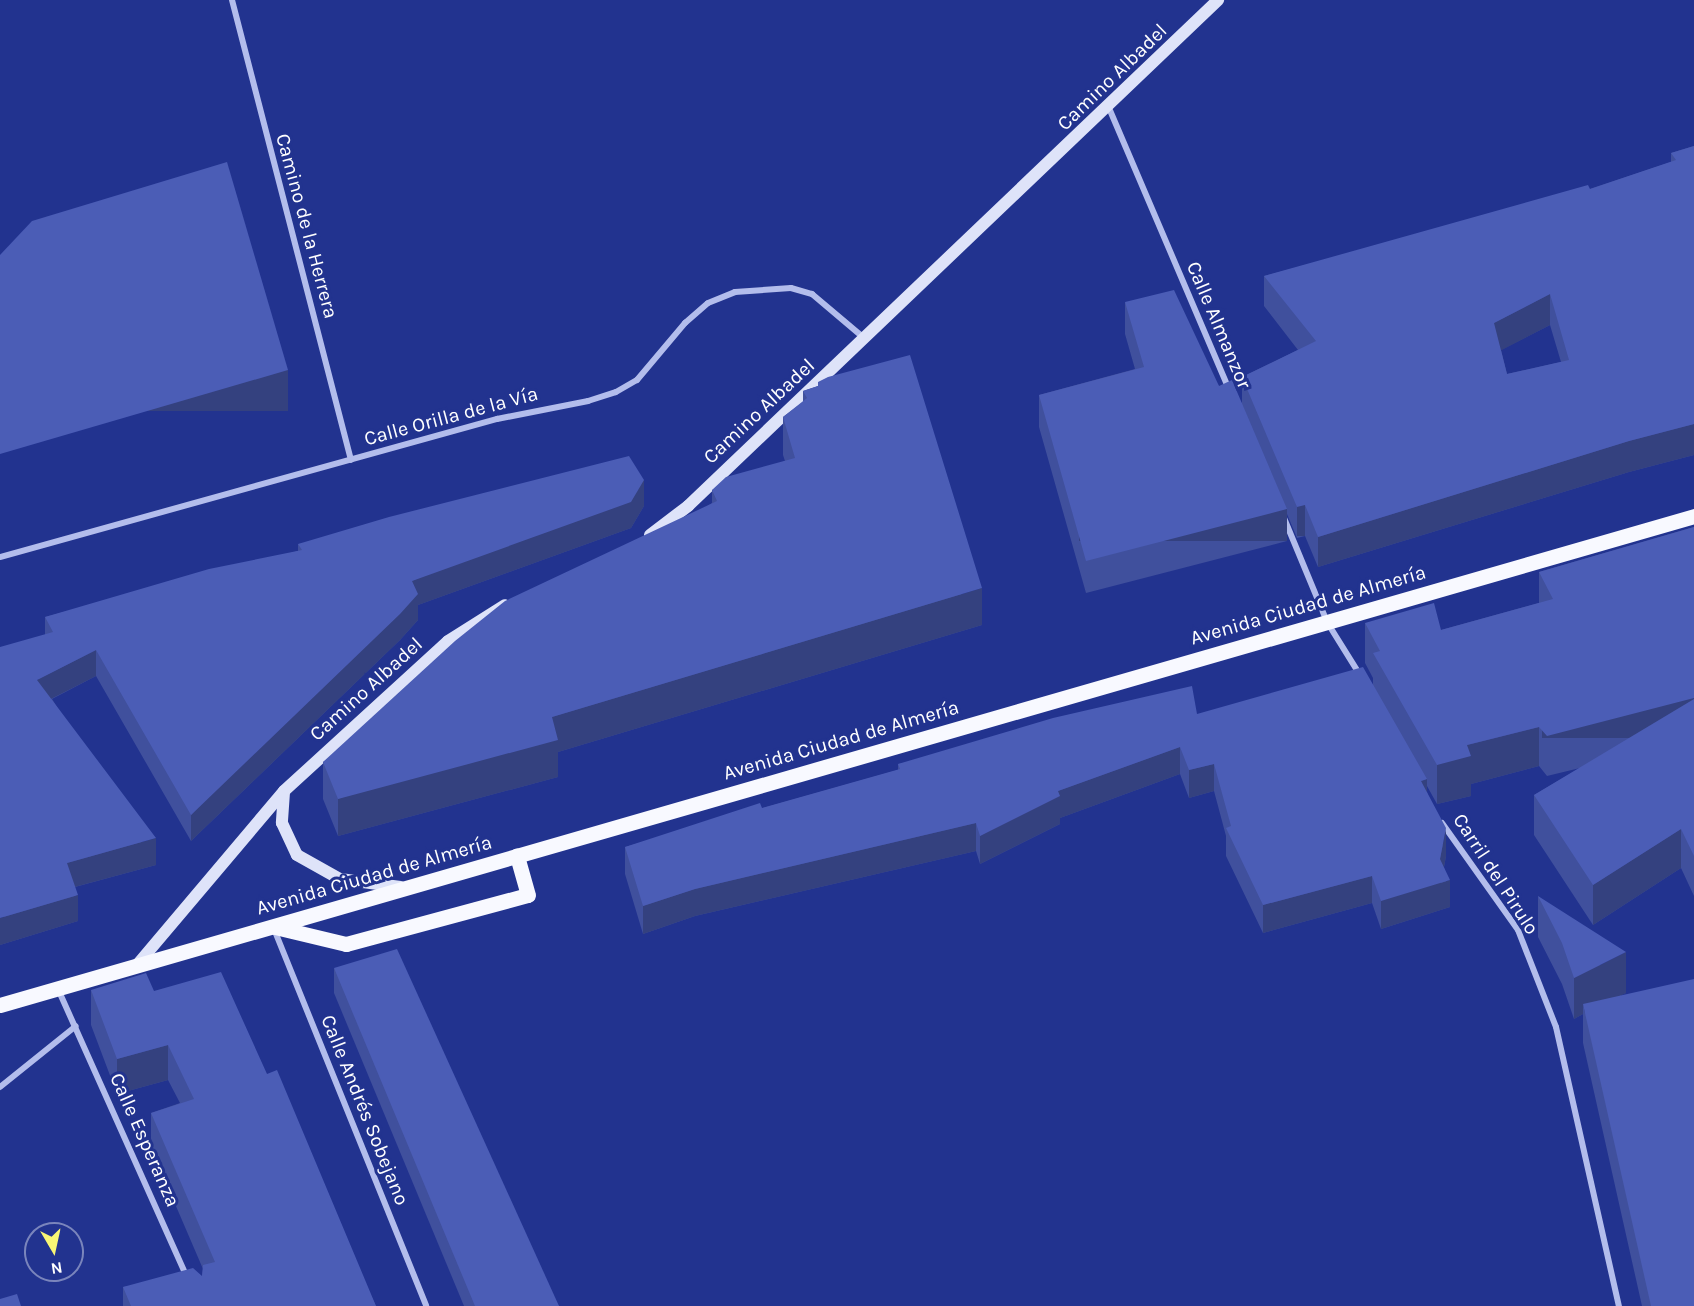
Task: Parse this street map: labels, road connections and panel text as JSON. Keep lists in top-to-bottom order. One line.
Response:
{"streets":{"main road":["Camino Albadel","Avenida Ciudad de Almería"],"street":["Camino de la Herrera","Calle Almanzor","Calle Orilla de la Vía","Carril del Pirulo","Calle Andrés Sobejano","Calle Esperanza"]},"crossings":[["Camino Albadel","Calle Almanzor"],["Camino Albadel","Calle Orilla de la Vía"],["Camino Albadel","Avenida Ciudad de Almería"],["Camino de la Herrera","Calle Orilla de la Vía"],["Avenida Ciudad de Almería","Calle Andrés Sobejano"],["Avenida Ciudad de Almería","Calle Esperanza"]],"north":"bottom"}
